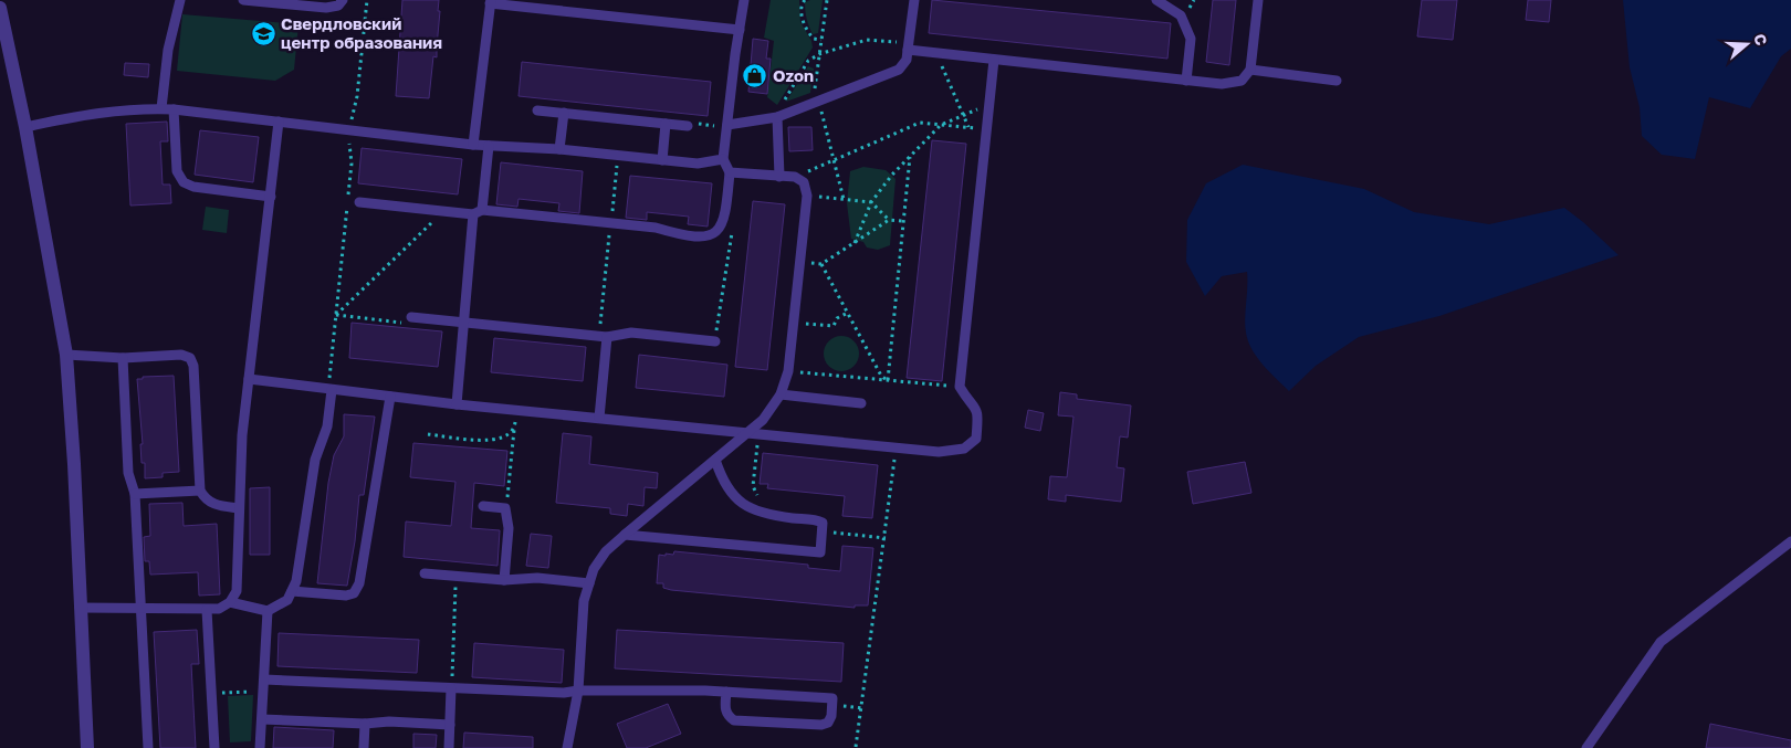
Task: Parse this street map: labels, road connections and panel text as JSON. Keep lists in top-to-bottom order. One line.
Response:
{"places":{"school or university":["Свердловский центр образования"],"shop":["Ozon"]},"north":"right"}
